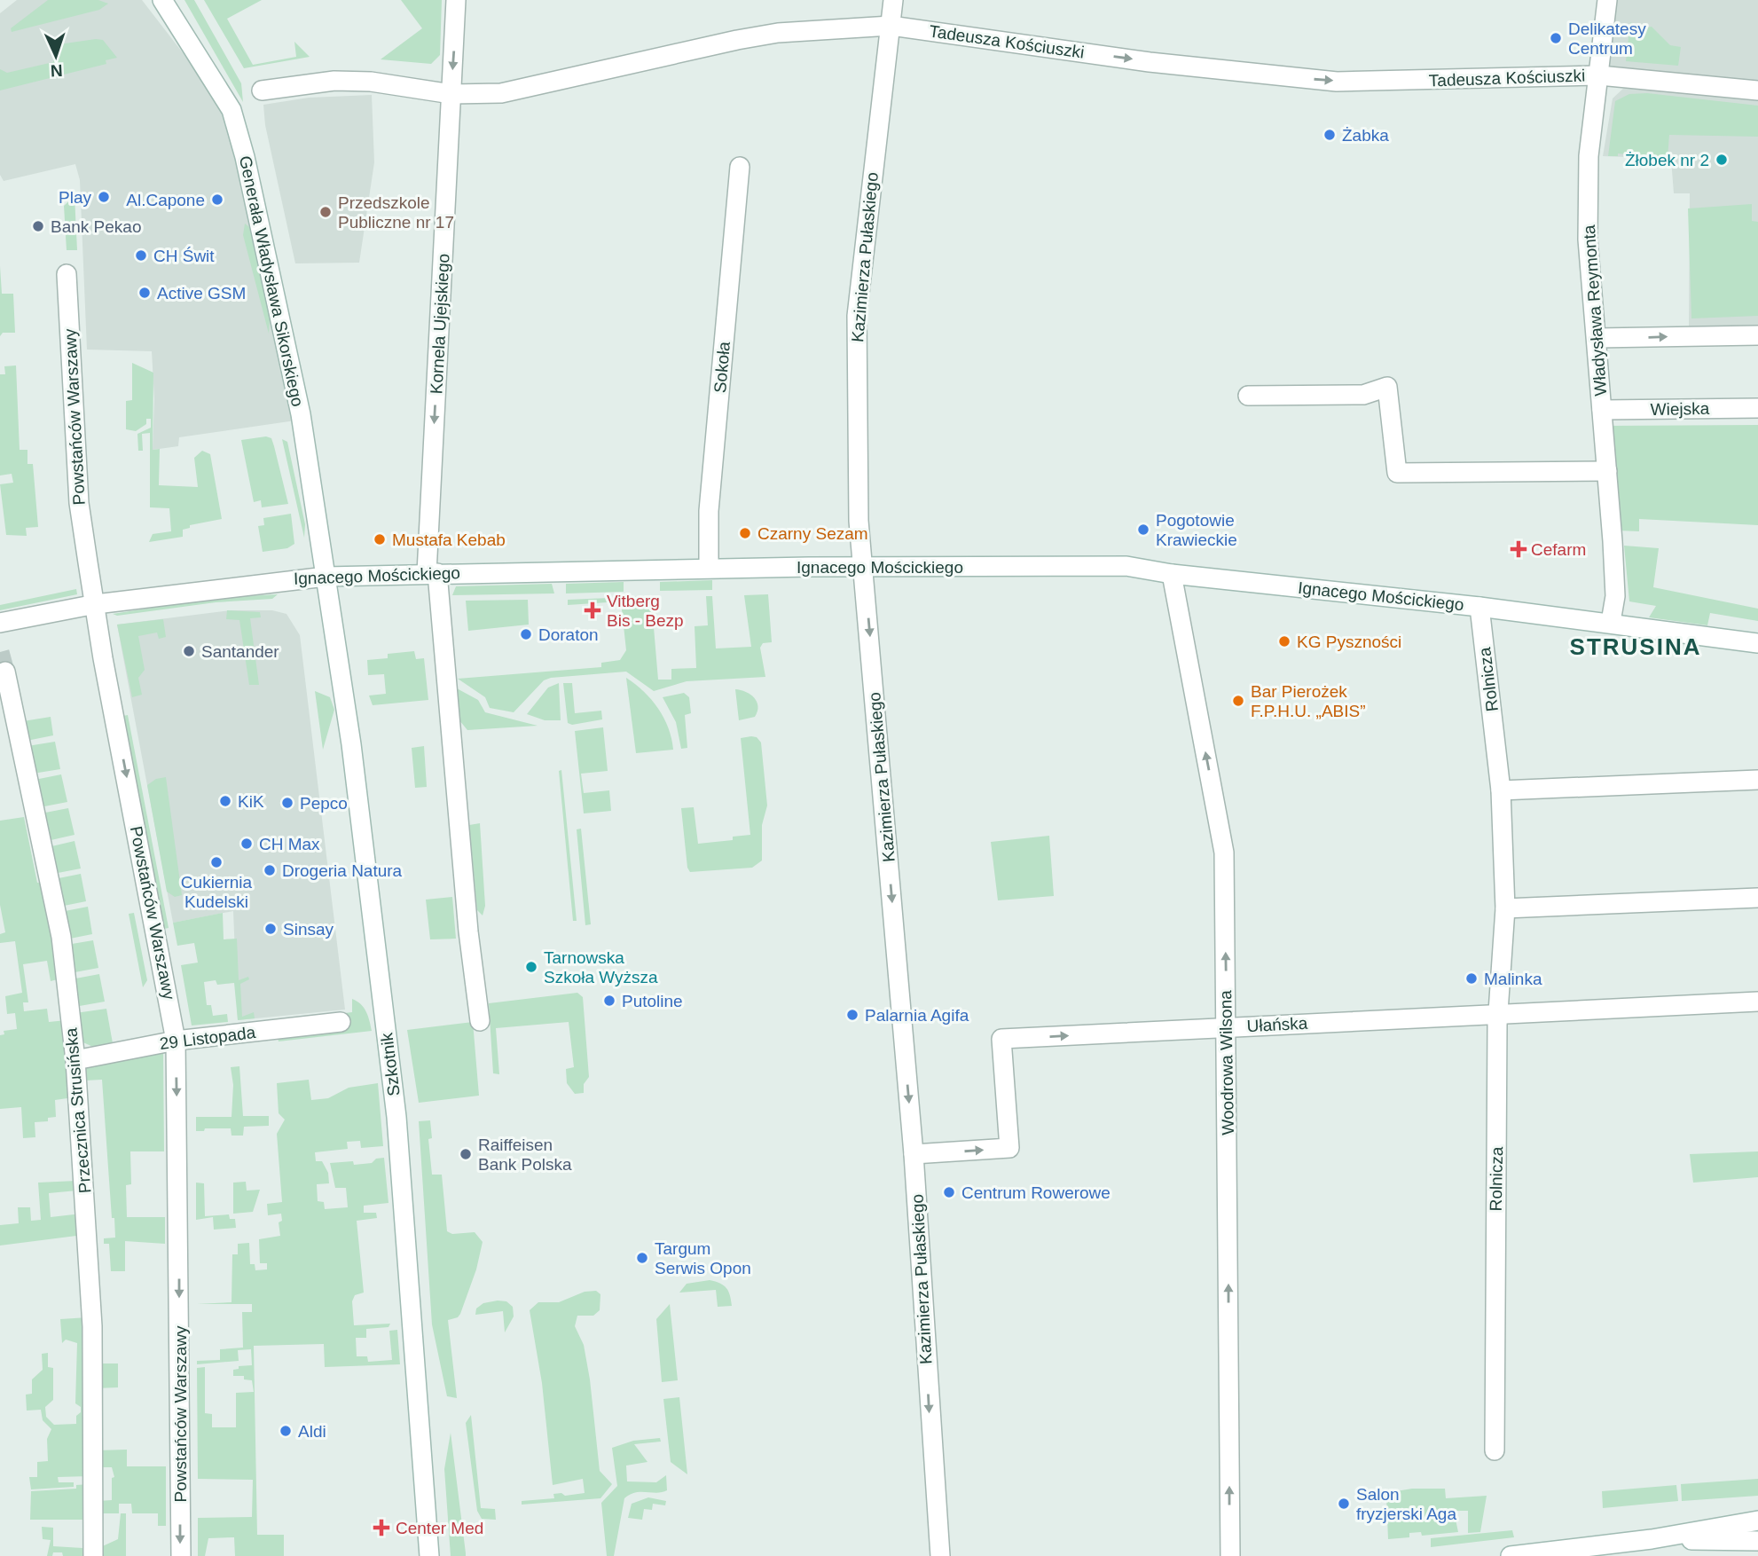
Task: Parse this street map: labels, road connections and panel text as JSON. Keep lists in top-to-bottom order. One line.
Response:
{"streets":{"street":["Tadeusza Kościuszki","Kazimierza Pułaskiego","Generała Władysława Sikorskiego","Władysława Reymonta","Kornela Ujejskiego","Sokoła","Wiejska","Powstańców Warszawy","Ignacego Mościckiego","Rolnicza","Ułańska","29 Listopada","Woodrowa Wilsona","Szkotnik","Przecznica Strusińska"]},"crossings":[["Tadeusza Kościuszki","Kazimierza Pułaskiego"],["Tadeusza Kościuszki","Władysława Reymonta"],["Tadeusza Kościuszki","Kornela Ujejskiego"],["Kazimierza Pułaskiego","Ignacego Mościckiego"],["Kazimierza Pułaskiego","Ułańska"],["Generała Władysława Sikorskiego","Ignacego Mościckiego"],["Generała Władysława Sikorskiego","Szkotnik"],["Władysława Reymonta","Wiejska"],["Władysława Reymonta","Ignacego Mościckiego"],["Kornela Ujejskiego","Ignacego Mościckiego"],["Sokoła","Ignacego Mościckiego"],["Powstańców Warszawy","Ignacego Mościckiego"],["Powstańców Warszawy","29 Listopada"],["Ignacego Mościckiego","Rolnicza"],["Ignacego Mościckiego","Woodrowa Wilsona"],["Ignacego Mościckiego","Szkotnik"],["Rolnicza","Ułańska"],["Ułańska","Woodrowa Wilsona"],["29 Listopada","Przecznica Strusińska"]],"one_way":["Tadeusza Kościuszki","Kazimierza Pułaskiego","Kornela Ujejskiego","Powstańców Warszawy","Woodrowa Wilsona"],"districts":["STRUSINA"],"places":{"other":["Delikatesy Centrum","Żabka","Żłobek nr 2","Play","Al.Capone","Przedszkole Publiczne nr 17","Bank Pekao","CH Świt","Active GSM","Pogotowie Krawieckie","Czarny Sezam","Mustafa Kebab","Doraton","KG Pyszności","Santander","Bar Pierożek F.P.H.U. „ABIS”","KiK","Pepco","CH Max","Cukiernia Kudelski","Drogeria Natura","Sinsay","Tarnowska Szkoła Wyższa","Malinka","Putoline","Palarnia Agifa","Raiffeisen Bank Polska","Centrum Rowerowe","Targum Serwis Opon","Aldi","Salon fryzjerski Aga"],"health":["Cefarm","Vitberg Bis - Bezp","Center Med"]},"north":"bottom"}
